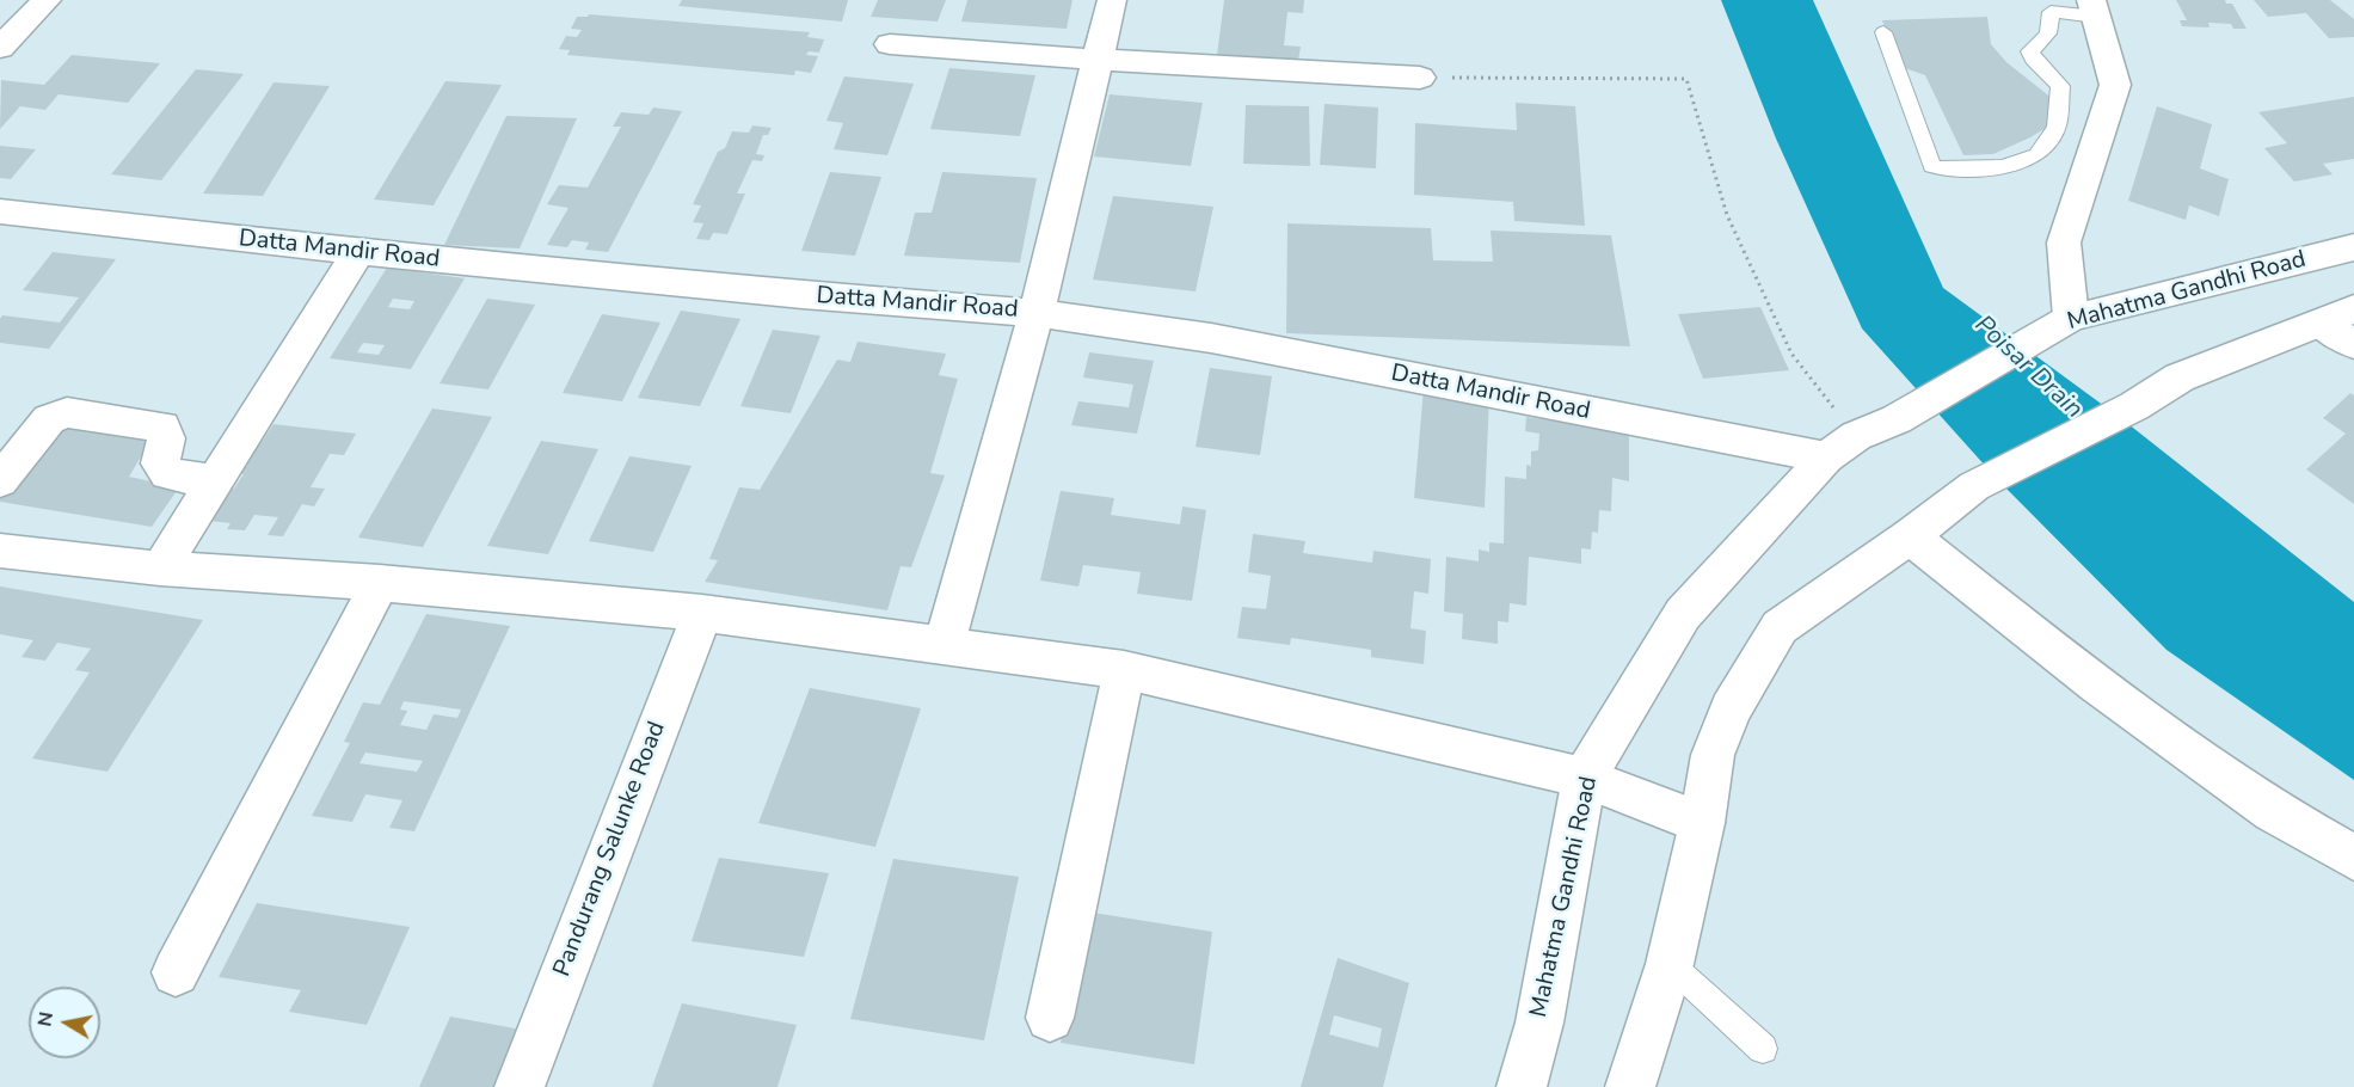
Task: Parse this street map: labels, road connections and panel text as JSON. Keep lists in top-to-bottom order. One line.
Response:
{"streets":{"street":["Datta Mandir Road","Mahatma Gandhi Road","Pandurang Salunke Road"]},"crossings":[["Datta Mandir Road","Mahatma Gandhi Road"]],"water":["Poisar Drain"],"north":"left"}
